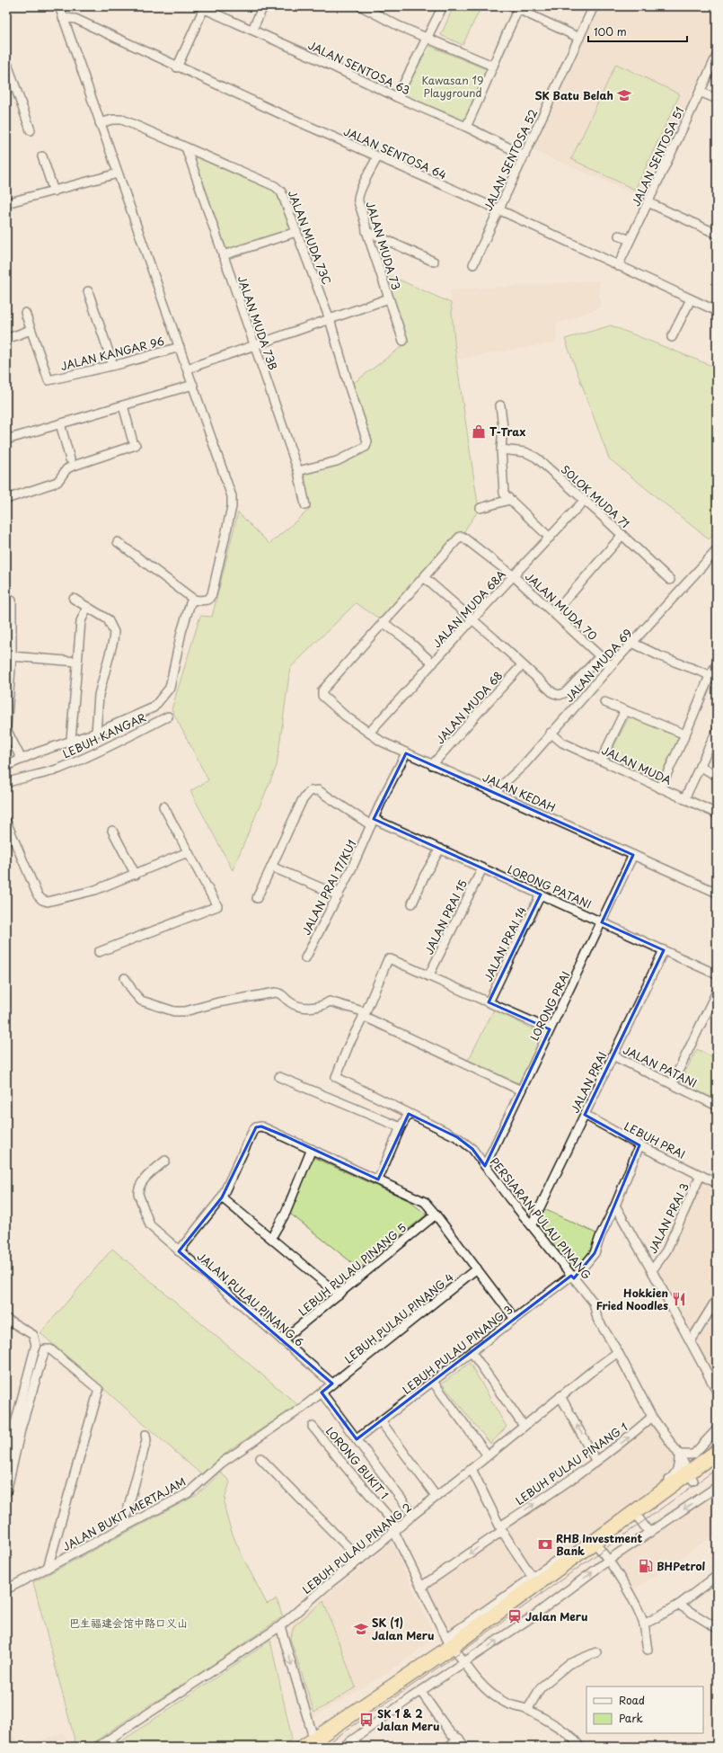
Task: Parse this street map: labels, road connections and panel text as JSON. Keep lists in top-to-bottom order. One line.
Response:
{"streets":{"street":["JALAN SENTOSA 63","JALAN SENTOSA 64","JALAN SENTOSA 51","JALAN SENTOSA 52","JALAN MUDA 73C","JALAN MUDA 73","JALAN MUDA 73B","JALAN KANGAR 96","SOLOK MUDA 71","JALAN MUDA 70","JALAN MUDA 68A","JALAN MUDA 69","JALAN MUDA 68","LEBUH KANGAR","JALAN MUDA","JALAN KEDAH","LORONG PATANI","JALAN PRAI 17/KU1","JALAN PRAI 15","JALAN PRAI 14","LORONG PRAI","JALAN PATANI","JALAN PRAI","LEBUH PRAI","PERSIARAN PULAU PINANG","JALAN PRAI 3","LEBUH PULAU PINANG 5","JALAN PULAU PINANG 6","LEBUH PULAU PINANG 4","LEBUH PULAU PINANG 3","LORONG BUKIT 1","LEBUH PULAU PINANG 1","JALAN BUKIT MERTAJAM","LEBUH PULAU PINANG 2"]},"crossings":[["JALAN SENTOSA 63","JALAN SENTOSA 52"],["JALAN SENTOSA 64","JALAN SENTOSA 51"],["JALAN SENTOSA 64","JALAN SENTOSA 52"],["JALAN SENTOSA 64","JALAN MUDA 73"],["JALAN MUDA 73C","JALAN MUDA 73B"],["SOLOK MUDA 71","JALAN MUDA 68A"],["JALAN MUDA 70","JALAN MUDA 68A"],["JALAN MUDA 70","JALAN MUDA 69"],["JALAN MUDA 68A","JALAN KEDAH"],["JALAN MUDA 69","JALAN MUDA"],["JALAN MUDA 69","JALAN KEDAH"],["JALAN MUDA 68","JALAN KEDAH"],["JALAN KEDAH","JALAN PRAI 17/KU1"],["JALAN KEDAH","LORONG PRAI"],["LORONG PATANI","JALAN PRAI 17/KU1"],["LORONG PATANI","JALAN PRAI 15"],["LORONG PATANI","JALAN PRAI 14"],["LORONG PATANI","LORONG PRAI"],["LORONG PATANI","JALAN PRAI"],["LORONG PRAI","PERSIARAN PULAU PINANG"],["JALAN PATANI","JALAN PRAI"],["JALAN PRAI","LEBUH PRAI"],["JALAN PRAI","PERSIARAN PULAU PINANG"],["LEBUH PRAI","JALAN PRAI 3"],["LEBUH PRAI","LEBUH PULAU PINANG 3"],["PERSIARAN PULAU PINANG","LEBUH PULAU PINANG 3"],["PERSIARAN PULAU PINANG","LEBUH PULAU PINANG 1"],["PERSIARAN PULAU PINANG","LEBUH PULAU PINANG 2"],["LEBUH PULAU PINANG 5","JALAN PULAU PINANG 6"],["JALAN PULAU PINANG 6","LEBUH PULAU PINANG 4"],["JALAN PULAU PINANG 6","JALAN BUKIT MERTAJAM"],["LEBUH PULAU PINANG 4","JALAN BUKIT MERTAJAM"],["LORONG BUKIT 1","LEBUH PULAU PINANG 1"],["LORONG BUKIT 1","LEBUH PULAU PINANG 2"]],"parks":["Kawasan 19 Playground","巴生福建会馆中路口义山"],"places":{"school or university":["SK Batu Belah","SK (1) Jalan Meru"],"shop":["T-Trax"],"restaurant":["Hokkien Fried Noodles"],"bank":["RHB Investment Bank"],"fuel station":["BHPetrol"],"station":["Jalan Meru"],"bus stop":["SK 1 & 2 Jalan Meru"]},"legend":["Road","Park"],"scale_bar":"100 m"}
